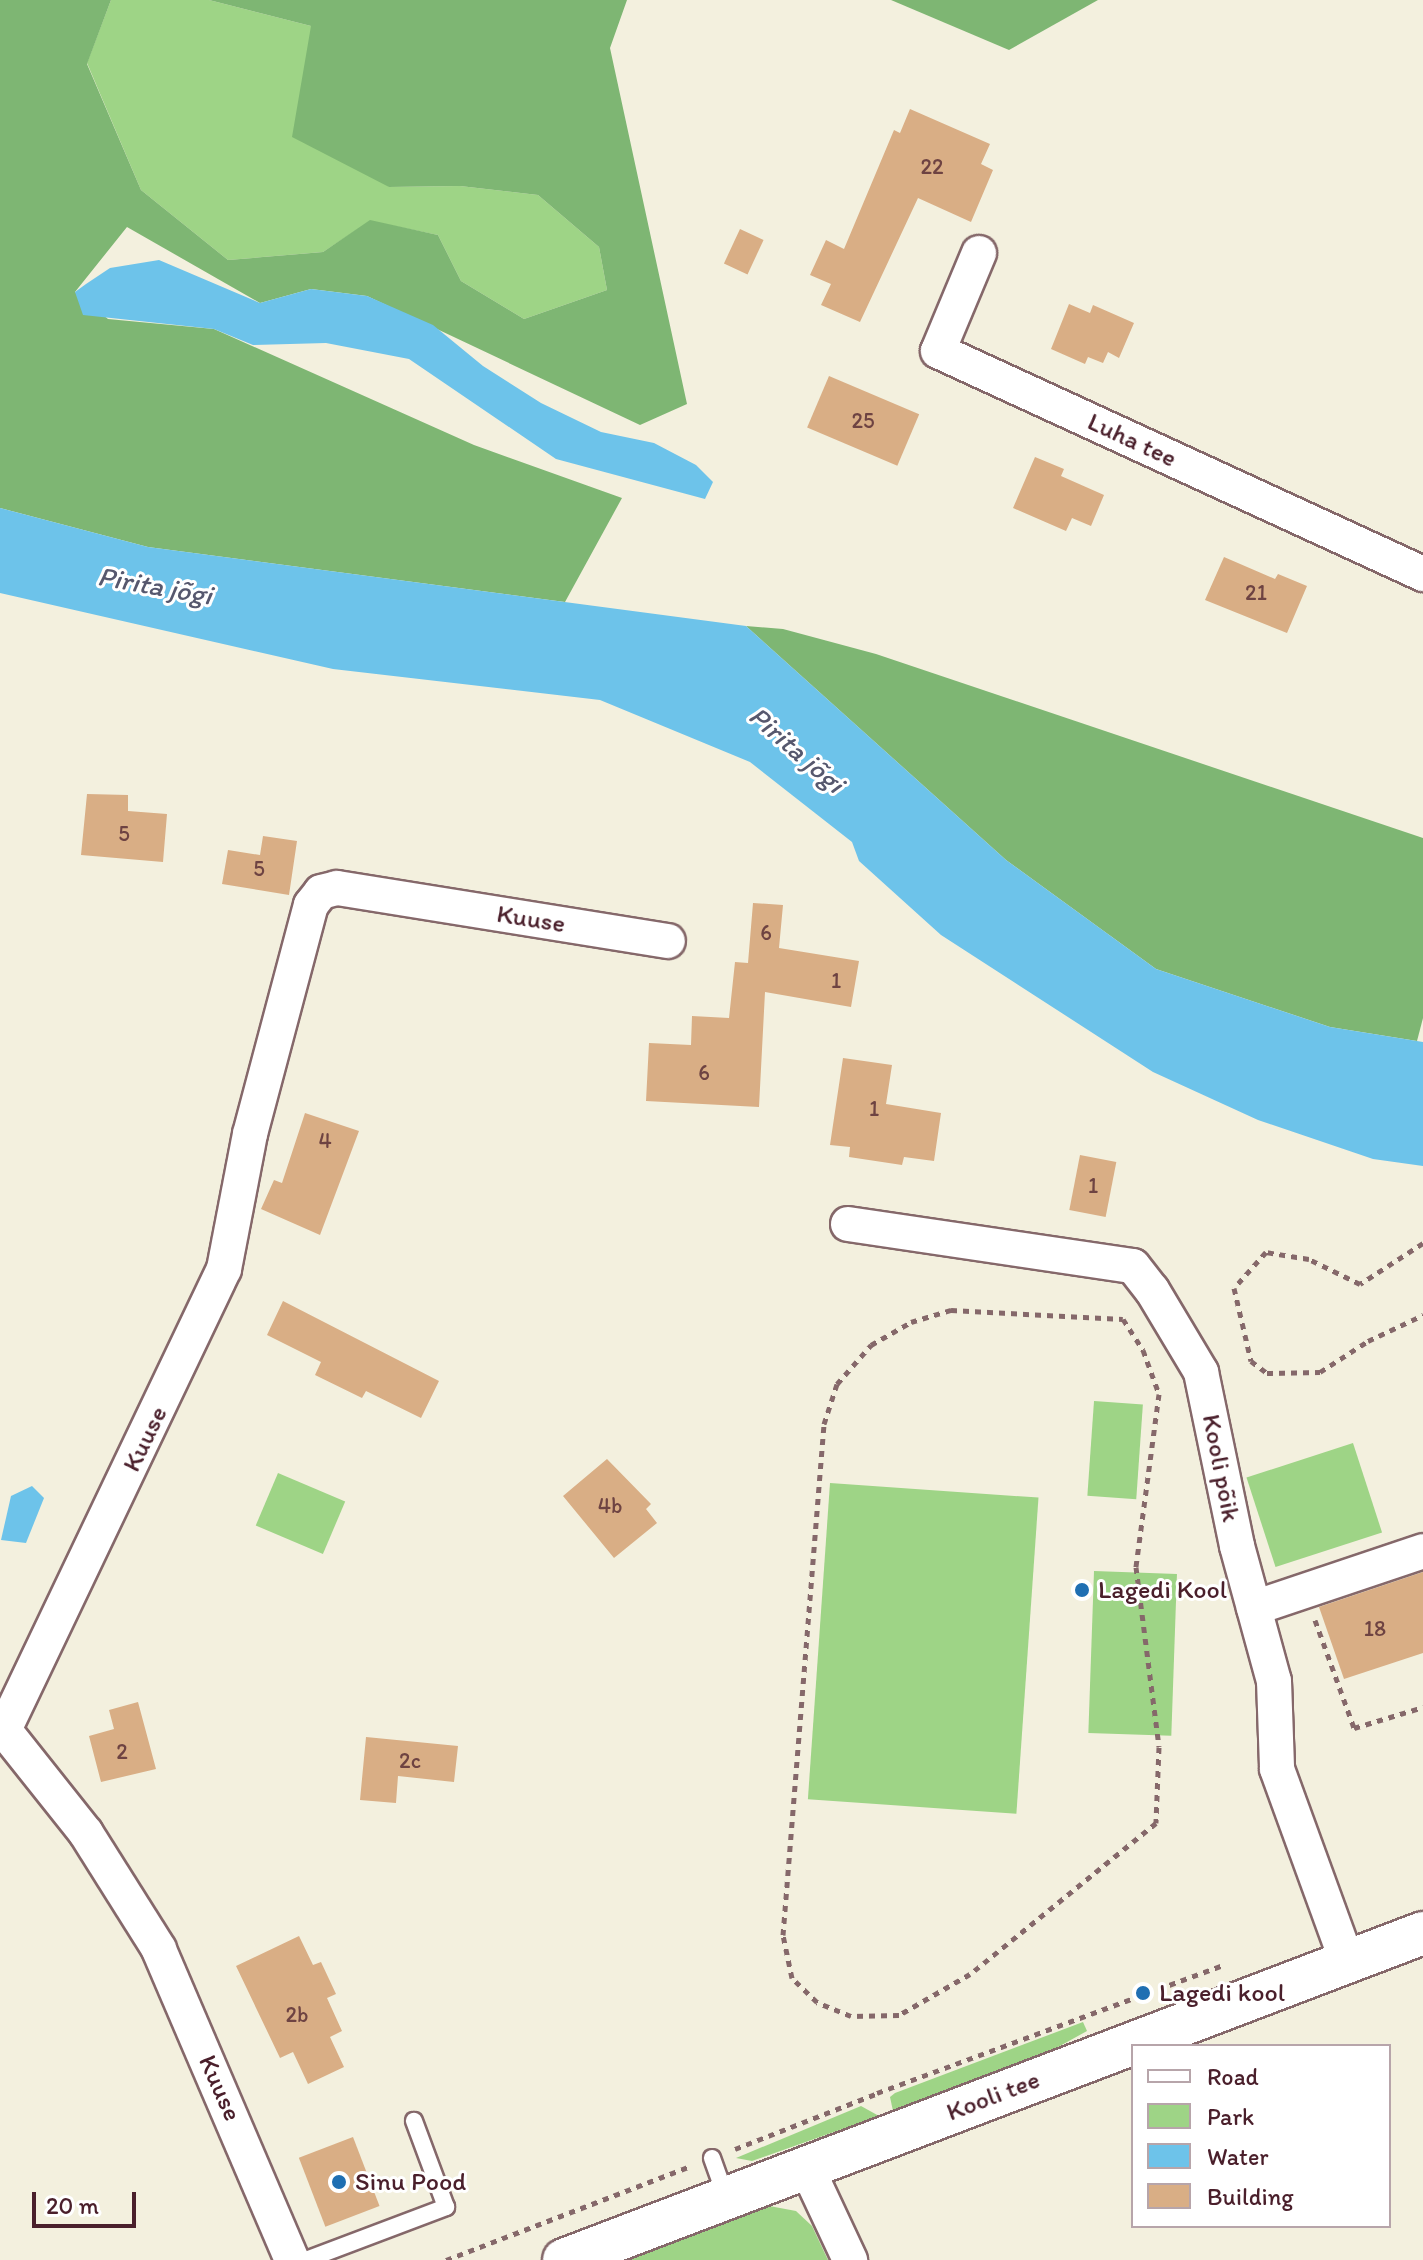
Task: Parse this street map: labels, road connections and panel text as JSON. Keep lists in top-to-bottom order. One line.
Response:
{"streets":{"street":["Luha tee","Kuuse","Kooli põik","Kooli tee"]},"crossings":[["Kooli põik","Kooli tee"]],"water":["Pirita jõgi"],"places":["Lagedi Kool","Lagedi kool","Sinu Pood"],"house_numbers":["22","25","21","5","5","6","1","6","1","4","1","4b","18","2","2c","2b"],"legend":["Road","Park","Water","Building"],"scale_bar":"20 m"}
